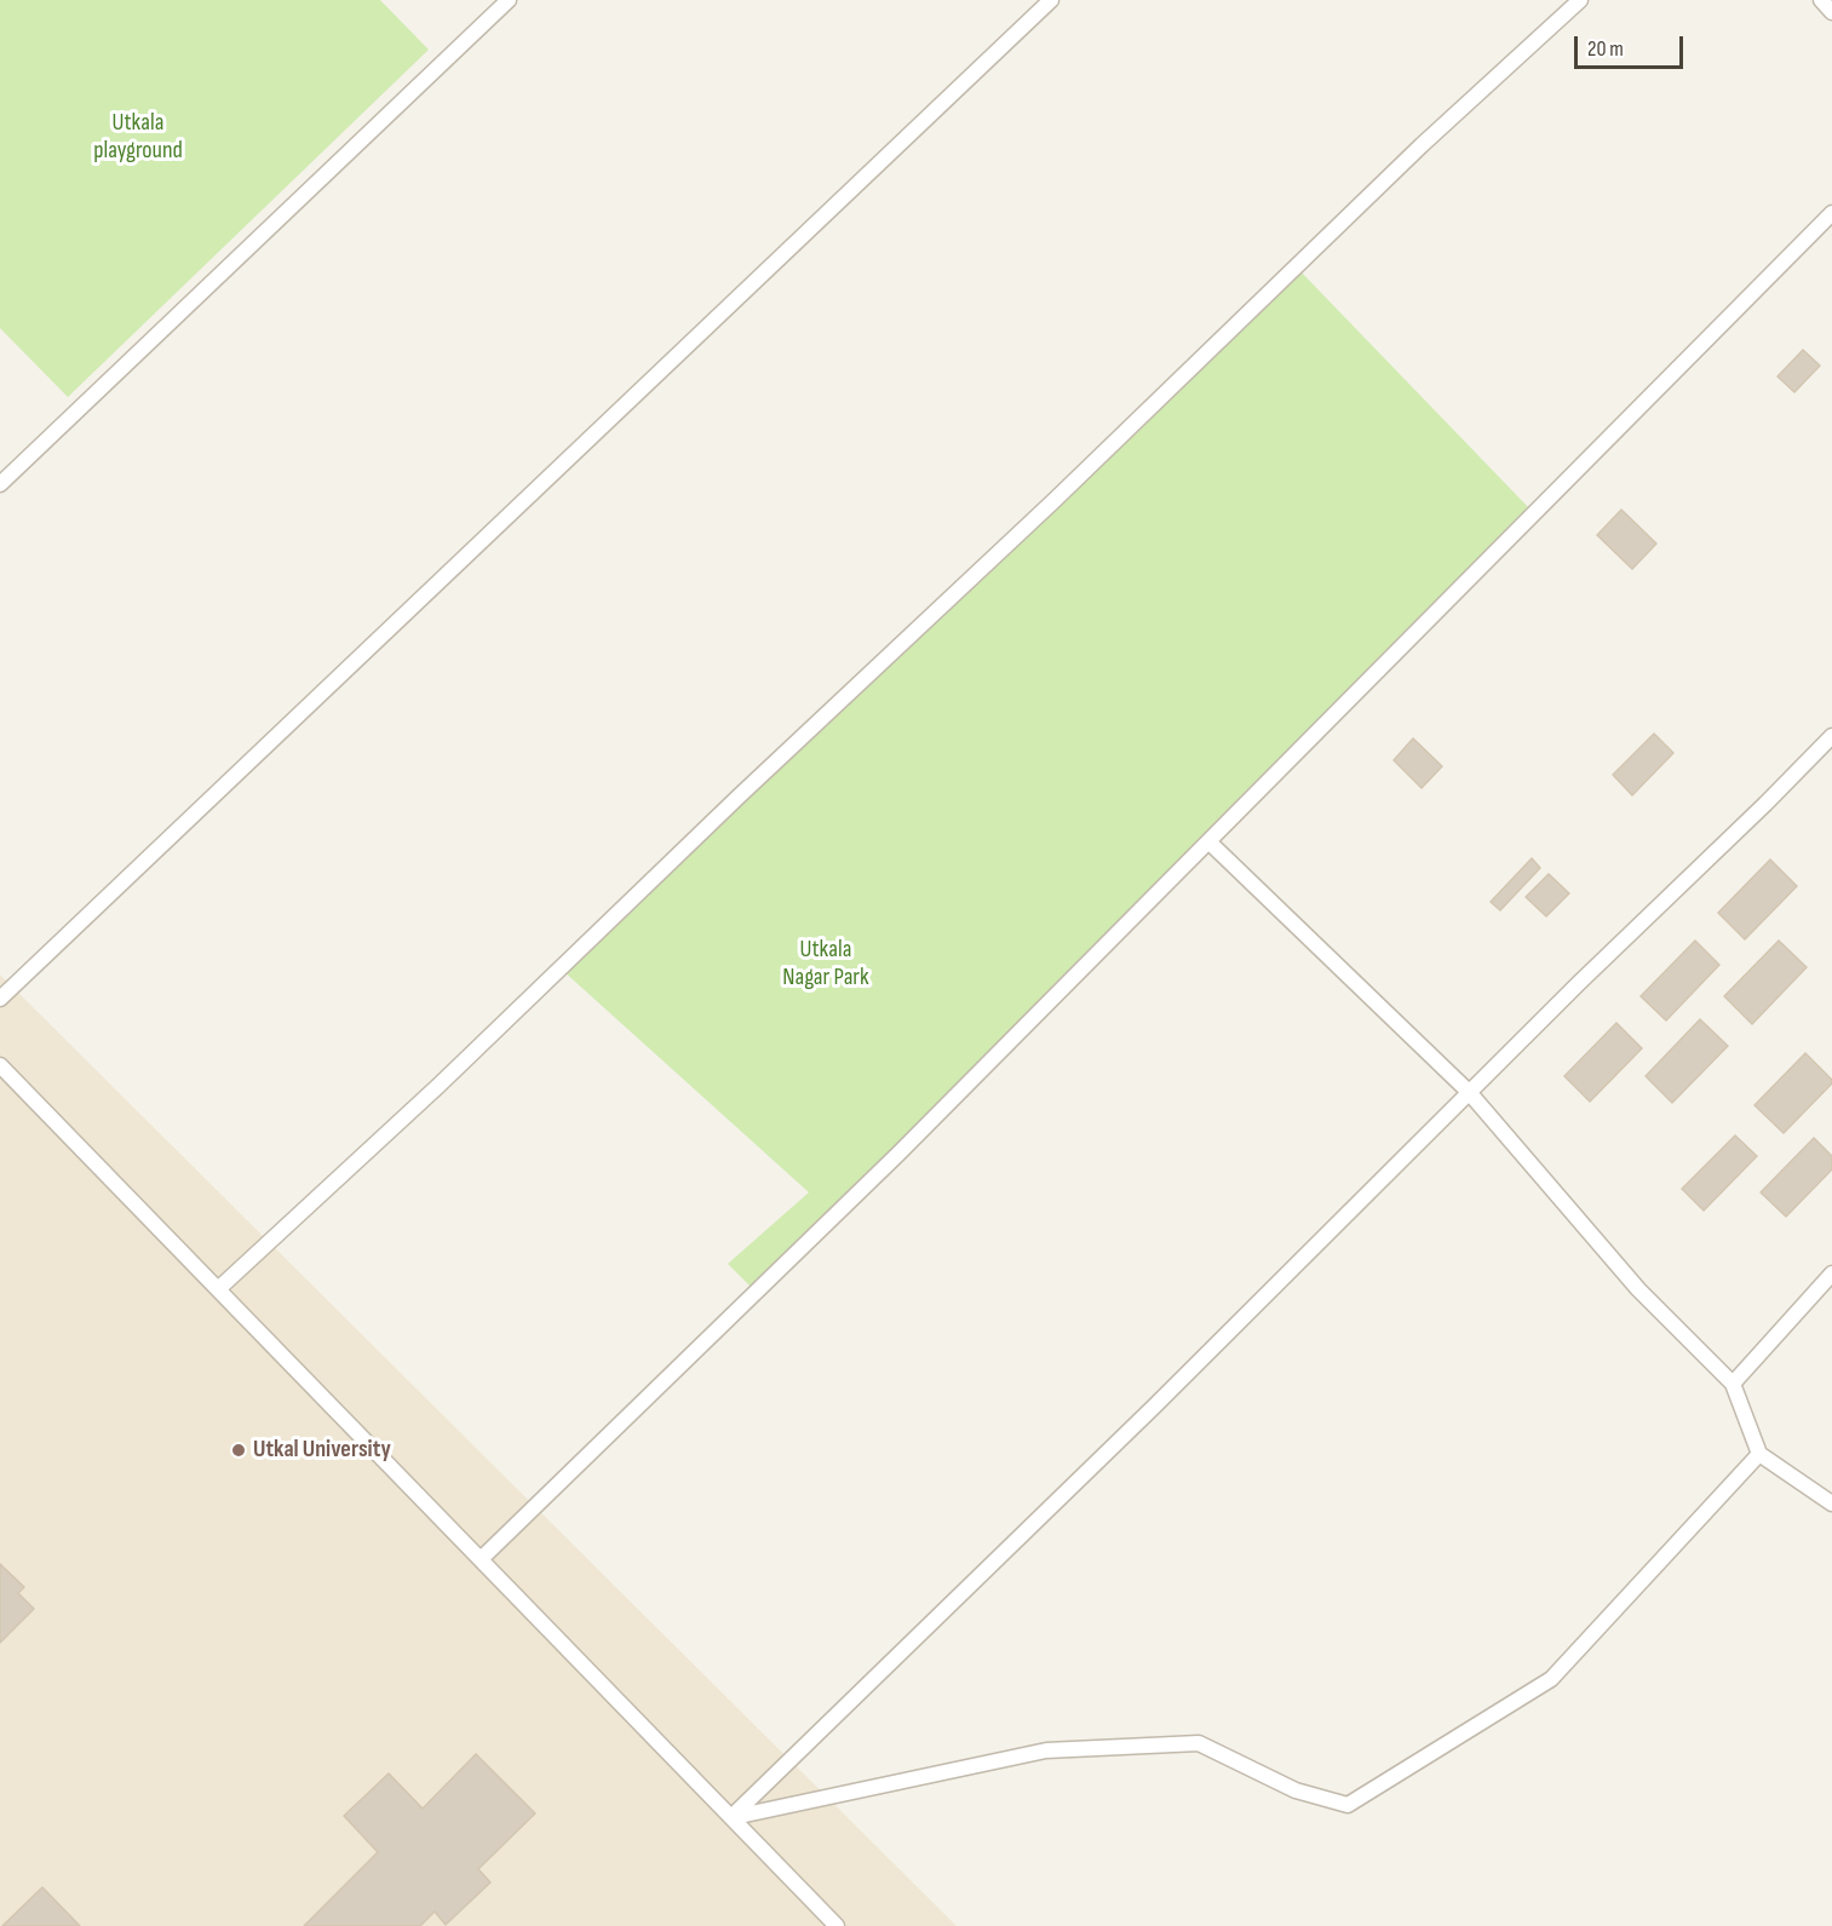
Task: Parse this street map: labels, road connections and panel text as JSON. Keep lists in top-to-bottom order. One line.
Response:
{"parks":["Utkala playground","Utkala Nagar Park"],"places":["Utkal University"],"scale_bar":"20 m"}
